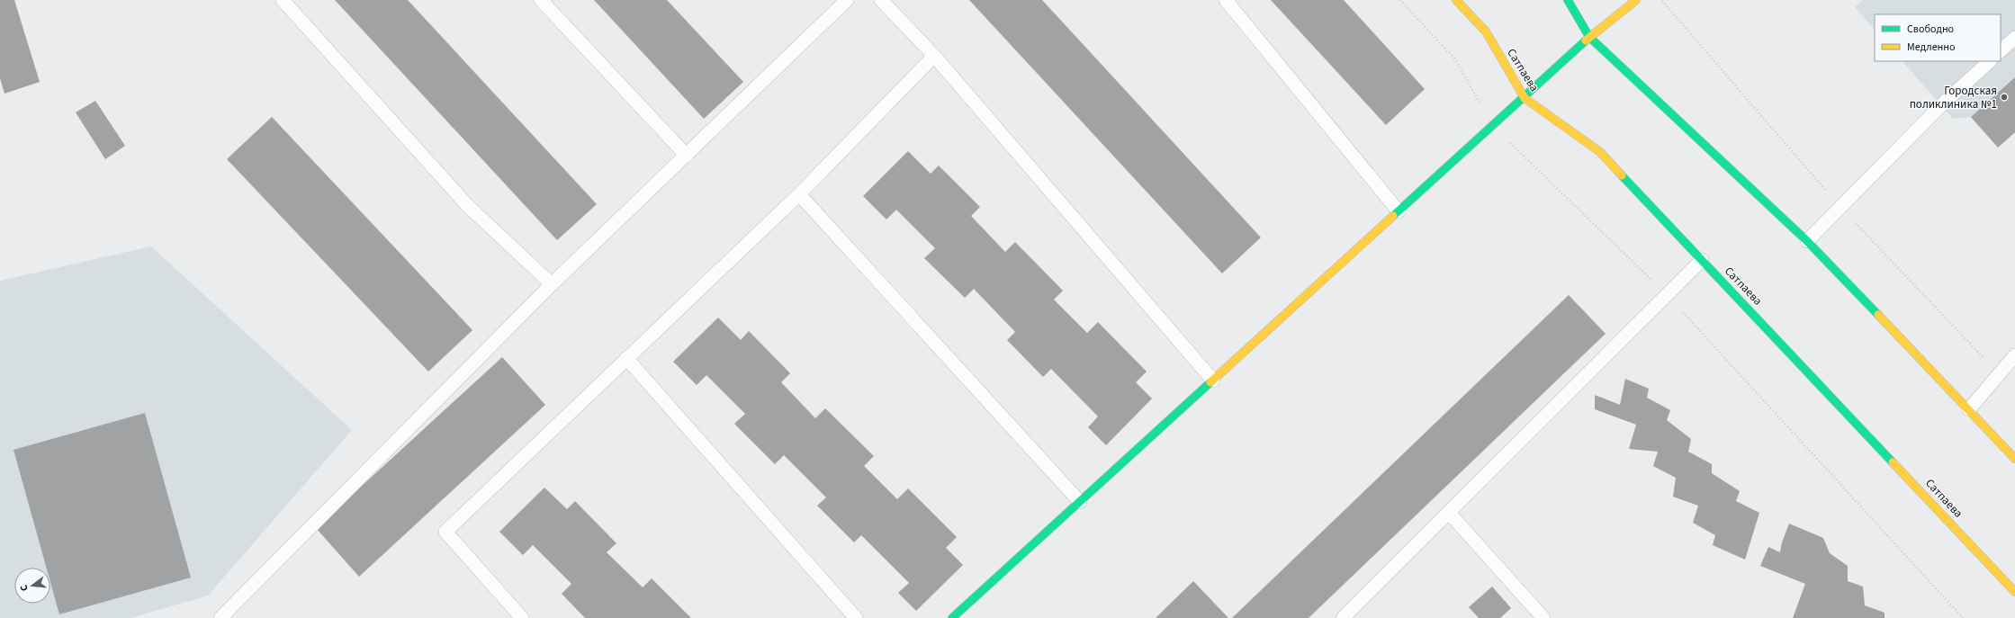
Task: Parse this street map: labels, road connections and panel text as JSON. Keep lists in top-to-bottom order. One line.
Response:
{"streets":{"street":["Сатпаева"]},"places":["Городская поликлиника №1"],"legend":["Свободно","Медленно"],"north":"left"}
